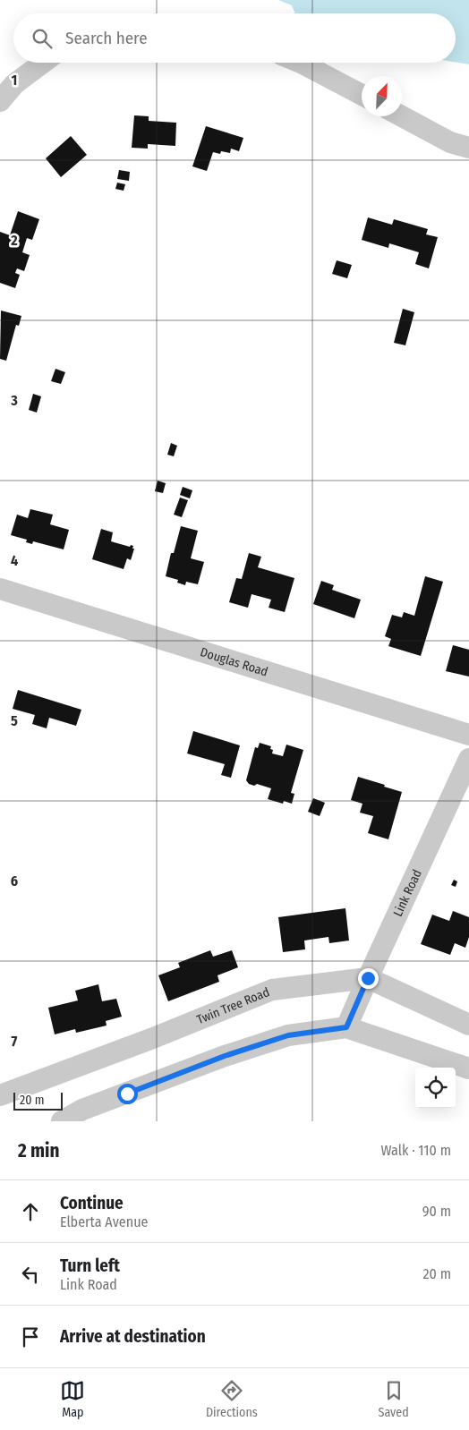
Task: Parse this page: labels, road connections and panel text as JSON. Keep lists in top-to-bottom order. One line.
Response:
{"streets":{"street":["Douglas Road","Link Road","Twin Tree Road"]},"crossings":[["Link Road","Twin Tree Road"]],"scale_bar":"20 m","north":"top right","page":{"search":"Search here","scale":"20 m","heading":["2 min","Walk · 110 m"],"list":[["Continue","Elberta Avenue","90 m"],["Turn left","Link Road","20 m"],"Arrive at destination"],"nav":["Map","Directions","Saved"]},"grid":{"rows":["1","2","3","4","5","6","7"]}}
